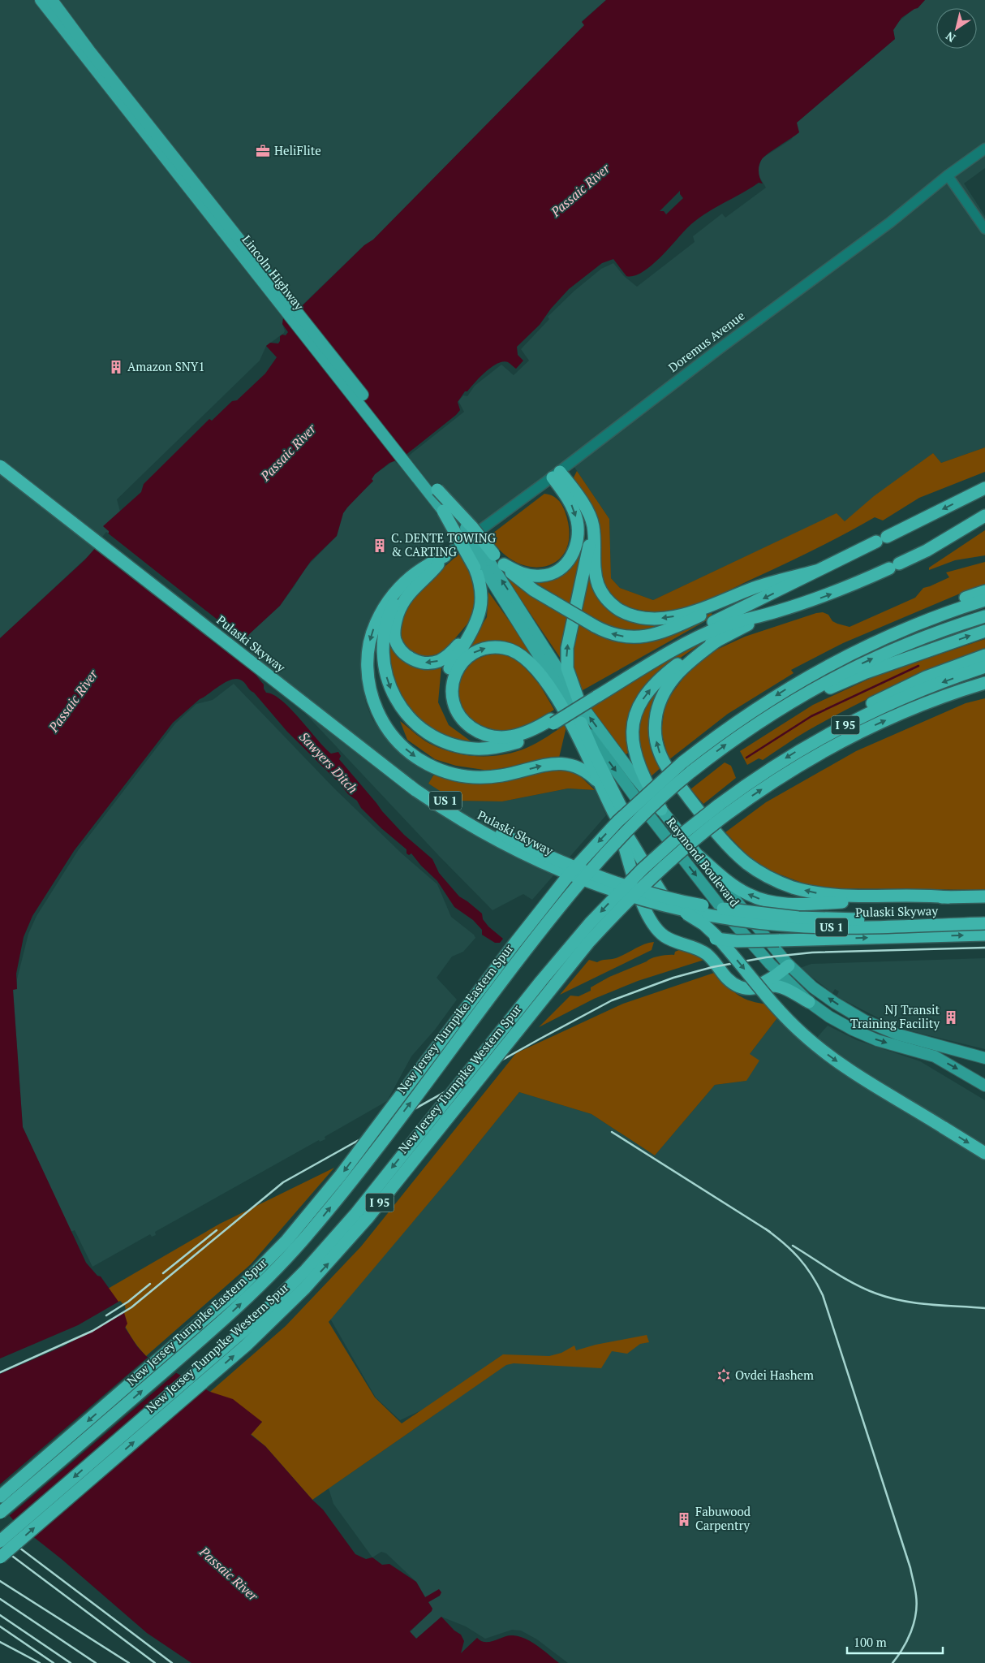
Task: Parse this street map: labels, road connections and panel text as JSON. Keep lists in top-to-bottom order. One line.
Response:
{"streets":{"highway":["Lincoln Highway","Pulaski Skyway","I 95","US 1","Raymond Boulevard","New Jersey Turnpike Eastern Spur","New Jersey Turnpike Western Spur"],"main road":["Doremus Avenue"]},"water":["Passaic River","Sawyers Ditch"],"places":{"office":["HeliFlite"],"building":["Amazon SNY1","C. DENTE TOWING & CARTING","NJ Transit Training Facility","Fabuwood Carpentry"],"synagogue":["Ovdei Hashem"]},"scale_bar":"100 m","north":"bottom left"}
